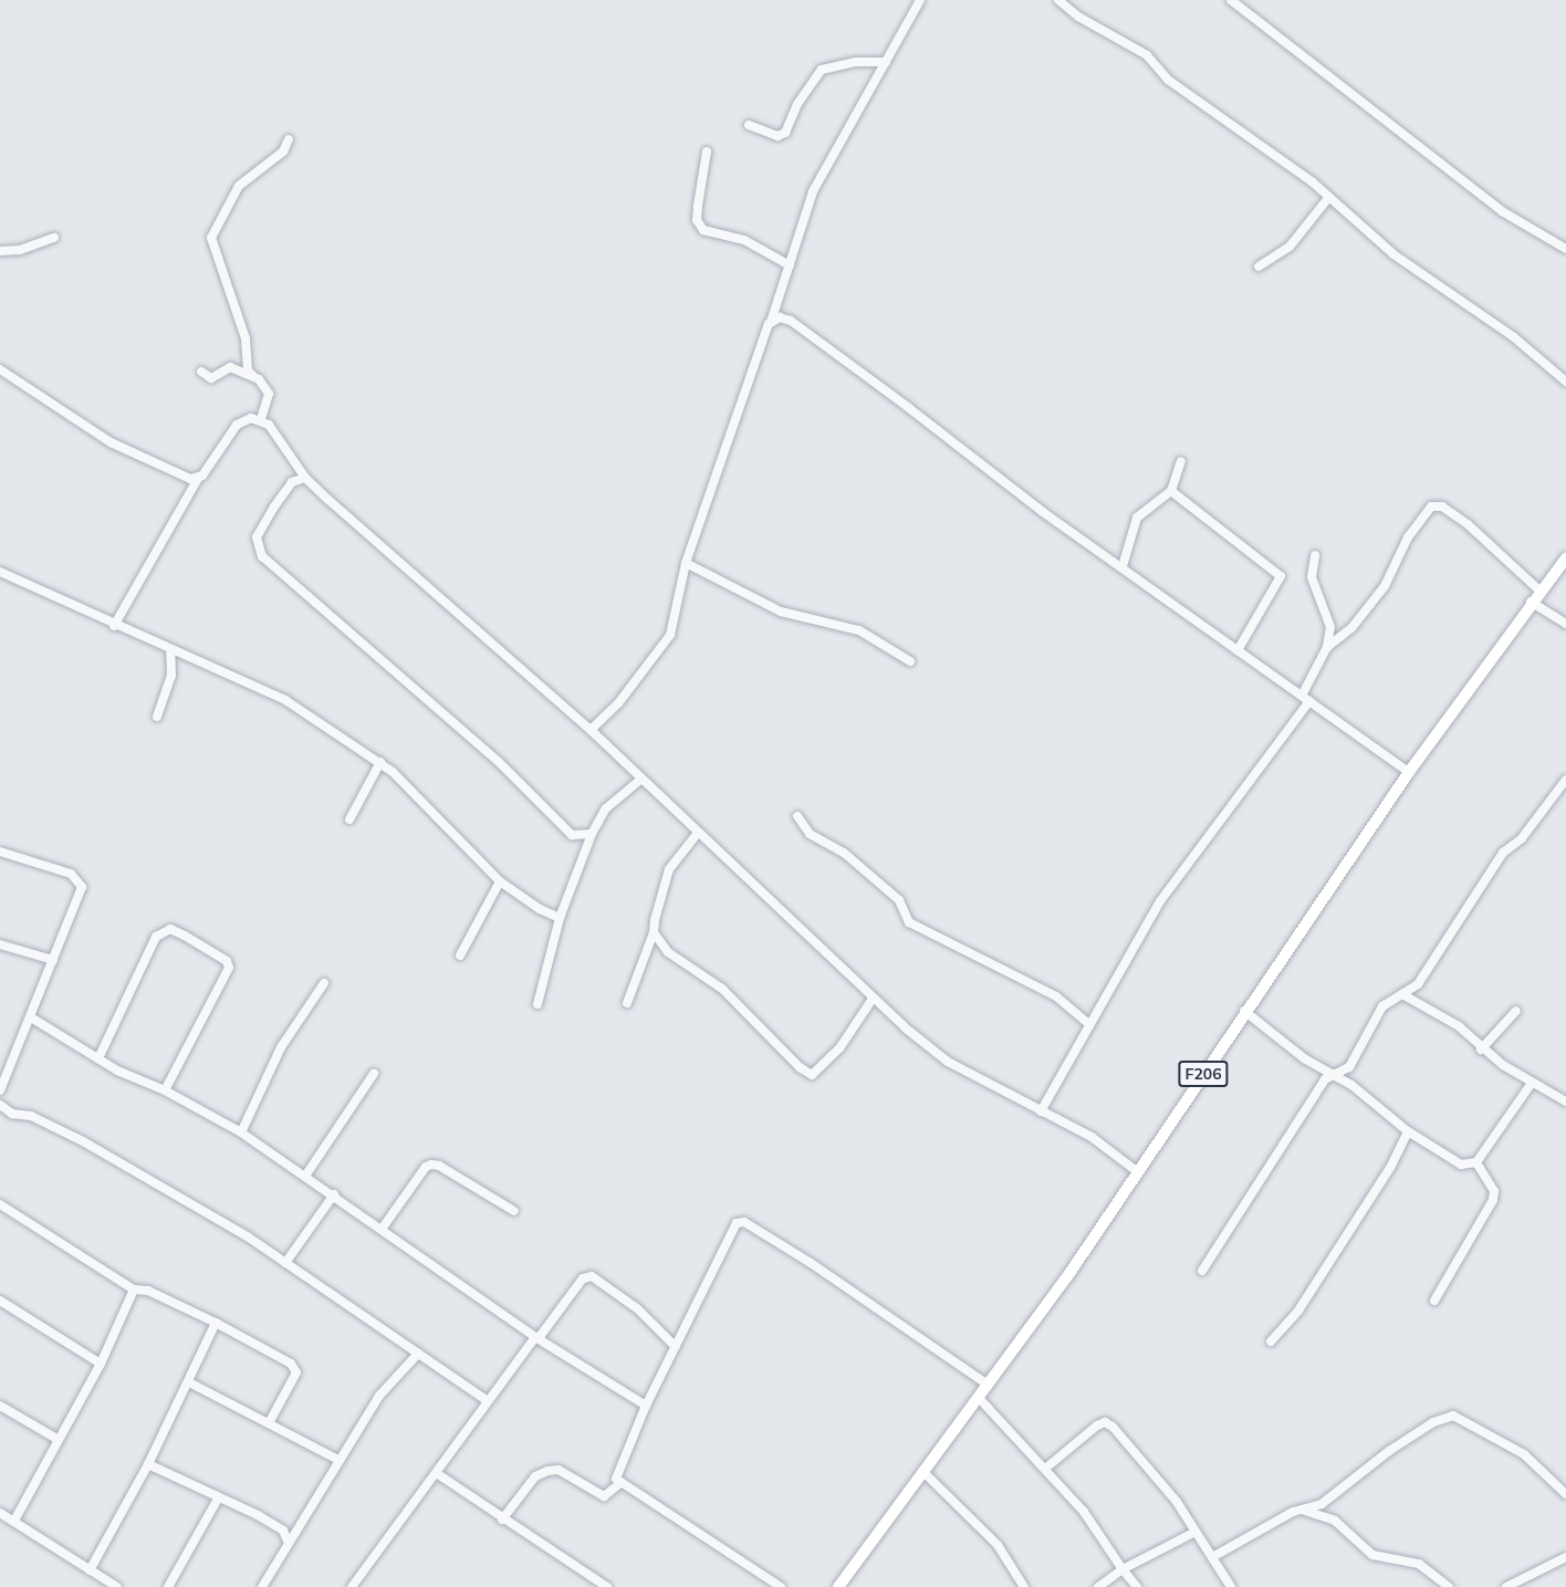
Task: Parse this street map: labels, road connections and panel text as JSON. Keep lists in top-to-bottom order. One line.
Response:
{"streets":{"main road":["F206"]}}
